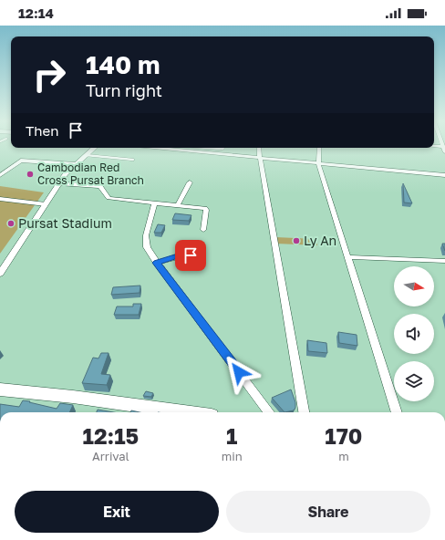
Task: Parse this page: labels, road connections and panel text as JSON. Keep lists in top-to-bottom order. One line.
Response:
{"places":["Cambodian Red Cross Pursat Branch","Pursat Stadium","Ly An"],"north":"right","page":{"status":"12:14","turn":["140 m","Turn right"],"then":"Then","eta":["12:15","Arrival","1","min","170","m"],"buttons":["Exit","Share"]}}
